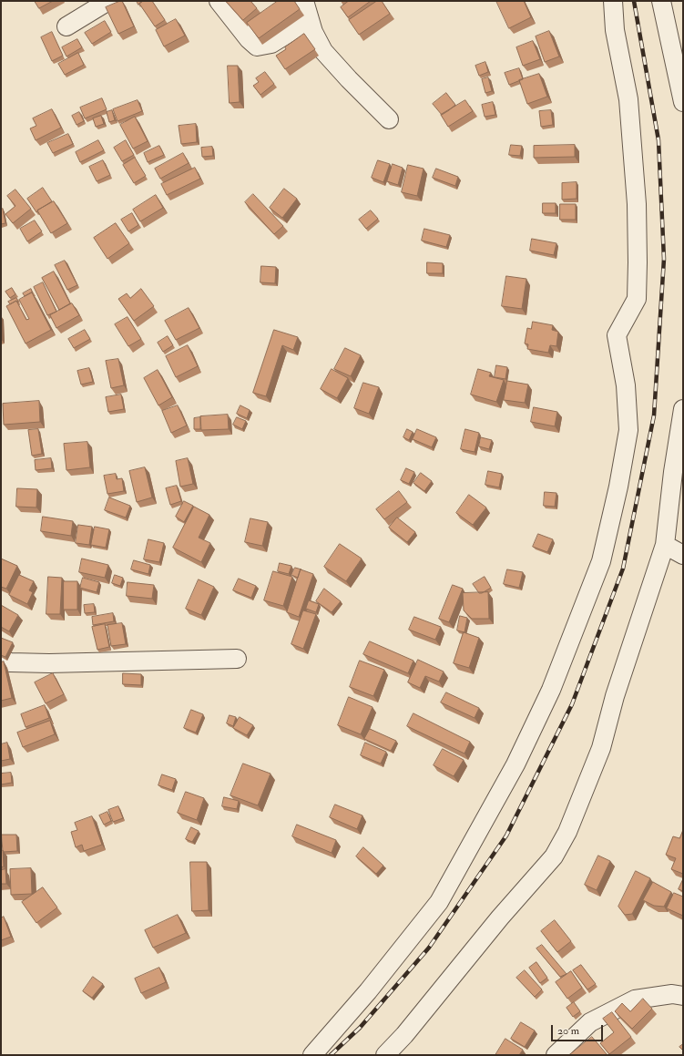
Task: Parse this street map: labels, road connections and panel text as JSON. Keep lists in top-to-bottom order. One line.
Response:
{"scale_bar":"20 m"}
